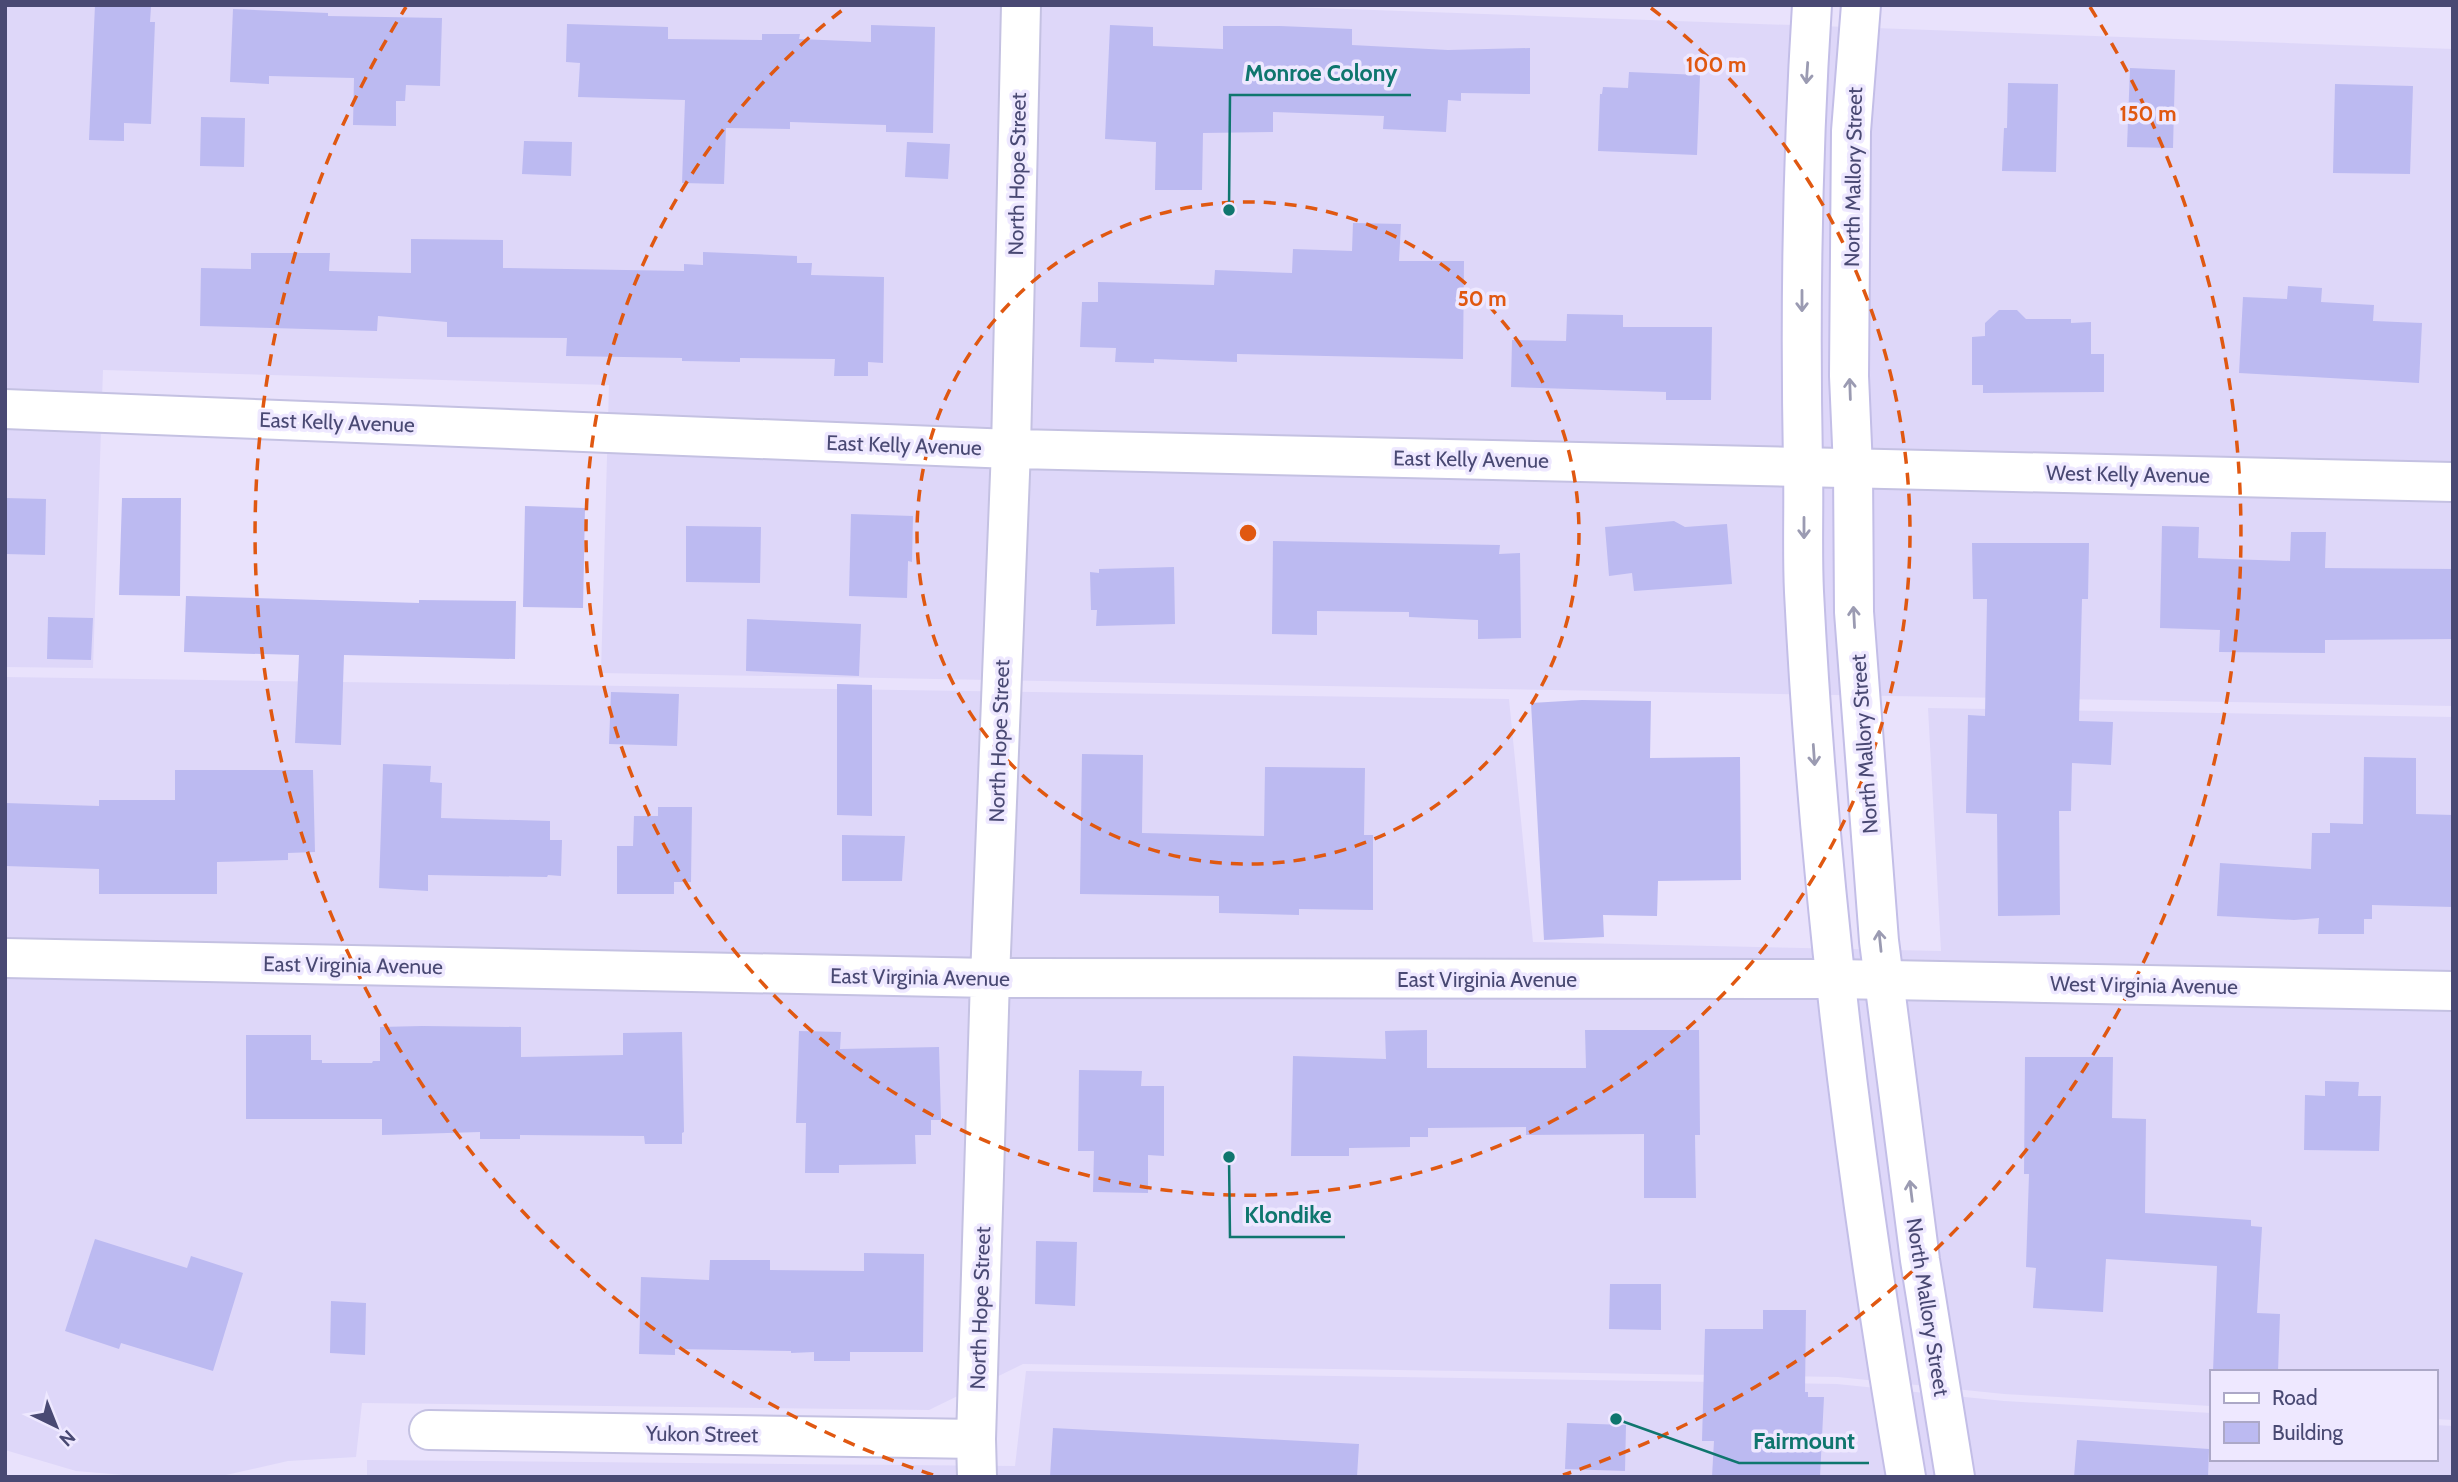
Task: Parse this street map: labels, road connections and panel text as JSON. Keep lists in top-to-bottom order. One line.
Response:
{"streets":{"street":["North Hope Street","North Mallory Street","East Kelly Avenue","West Kelly Avenue","East Virginia Avenue","West Virginia Avenue","Yukon Street"]},"crossings":[["North Hope Street","East Kelly Avenue"],["North Hope Street","East Virginia Avenue"],["North Hope Street","Yukon Street"],["North Mallory Street","West Kelly Avenue"],["North Mallory Street","West Virginia Avenue"],["East Kelly Avenue","West Kelly Avenue"],["East Virginia Avenue","West Virginia Avenue"]],"places":["Monroe Colony","Klondike","Fairmount"],"legend":["Road","Building"],"north":"bottom right","rings":["100 m","150 m","50 m"]}
